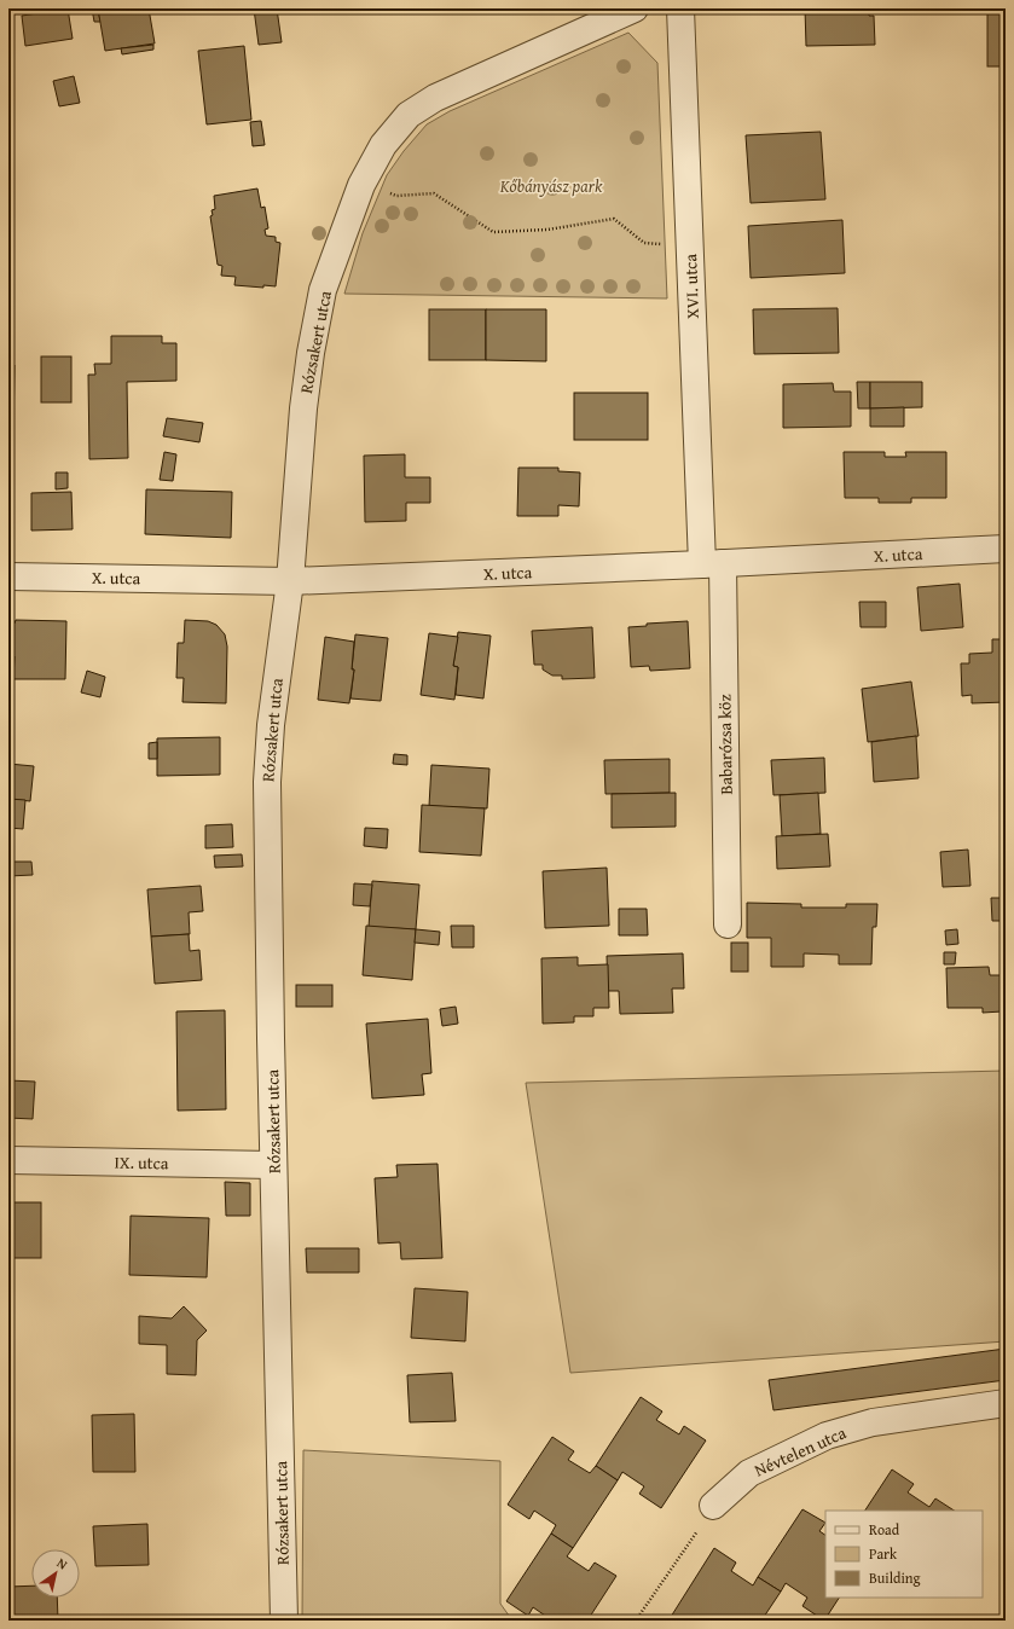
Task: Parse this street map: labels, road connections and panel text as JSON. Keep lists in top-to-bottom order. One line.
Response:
{"streets":{"street":["XVI. utca","Rózsakert utca","X. utca","Babarózsa köz","IX. utca","Névtelen utca"]},"crossings":[["XVI. utca","X. utca"],["XVI. utca","Babarózsa köz"],["Rózsakert utca","X. utca"],["Rózsakert utca","IX. utca"],["X. utca","Babarózsa köz"]],"parks":["Kőbányász park"],"legend":["Road","Park","Building"],"north":"top right"}
